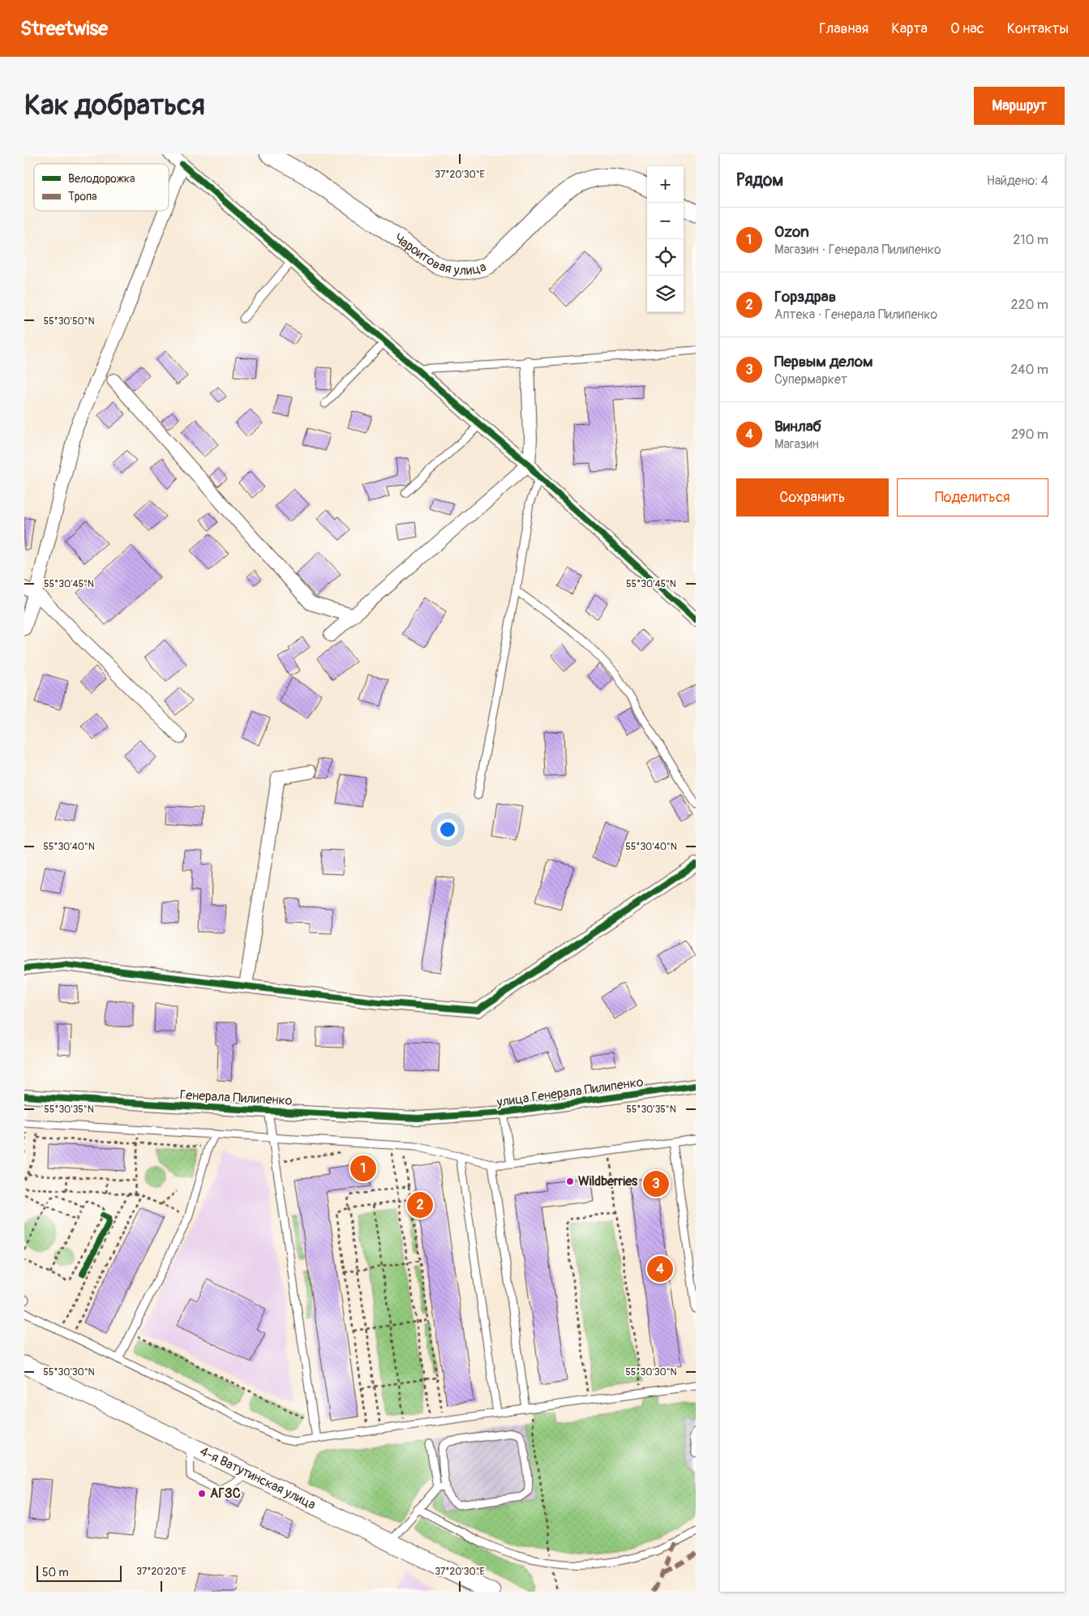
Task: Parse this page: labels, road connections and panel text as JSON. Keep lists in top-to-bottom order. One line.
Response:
{"streets":{"street":["Чароитовая улица","улица Генерала Пилипенко","Генерала Пилипенко","4-я Ватутинская улица"]},"crossings":[["улица Генерала Пилипенко","Генерала Пилипенко"]],"places":["Wildberries","АГЗС"],"legend":["Велодорожка","Тропа"],"scale_bar":"50 m","page":{"header":"Streetwise","nav":["Главная","Карта","О нас","Контакты"],"buttons":["Маршрут",["Сохранить","Поделиться"]],"title":"Как добраться","heading":["Рядом","Найдено: 4"],"map_buttons":["+","−"],"list":[{"mark":"1","name":"Ozon","note":"Магазин · Генерала Пилипенко","value":"210 m"},{"mark":"2","name":"Горздрав","note":"Аптека · Генерала Пилипенко","value":"220 m"},{"mark":"3","name":"Первым делом","note":"Супермаркет","value":"240 m"},{"mark":"4","name":"Винлаб","note":"Магазин","value":"290 m"}],"pins":["1","3","2","4"],"scale":"50 m"},"coordinates":["37°20'30\"E","55°30'50\"N","55°30'45\"N","55°30'40\"N","55°30'35\"N","55°30'30\"N","37°20'20\"E"]}
